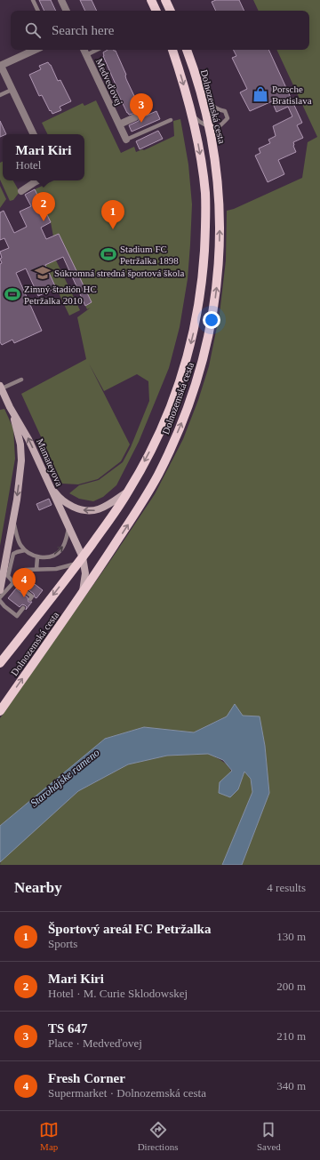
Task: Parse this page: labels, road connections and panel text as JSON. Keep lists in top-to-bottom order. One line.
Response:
{"streets":{"main road":["Dolnozemská cesta"],"street":["Medveďovej","Mamateyova"]},"crossings":[["Dolnozemská cesta","Mamateyova"]],"water":["Starohájske rameno"],"places":{"shop":["Porsche Bratislava"],"sports":["Stadium FC Petržalka 1898","Zimný štadión HC Petržalka 2010"],"school or university":["Súkromná stredná športová škola"]},"page":{"search":"Search here","pins":["3","2","1","4"],"popup":["Mari Kiri","Hotel"],"heading":["Nearby","4 results"],"list":[{"mark":"1","name":"Športový areál FC Petržalka","note":"Sports","value":"130 m"},{"mark":"2","name":"Mari Kiri","note":"Hotel · M. Curie Sklodowskej","value":"200 m"},{"mark":"3","name":"TS 647","note":"Place · Medveďovej","value":"210 m"},{"mark":"4","name":"Fresh Corner","note":"Supermarket · Dolnozemská cesta","value":"340 m"}],"nav":["Map","Directions","Saved"]}}
